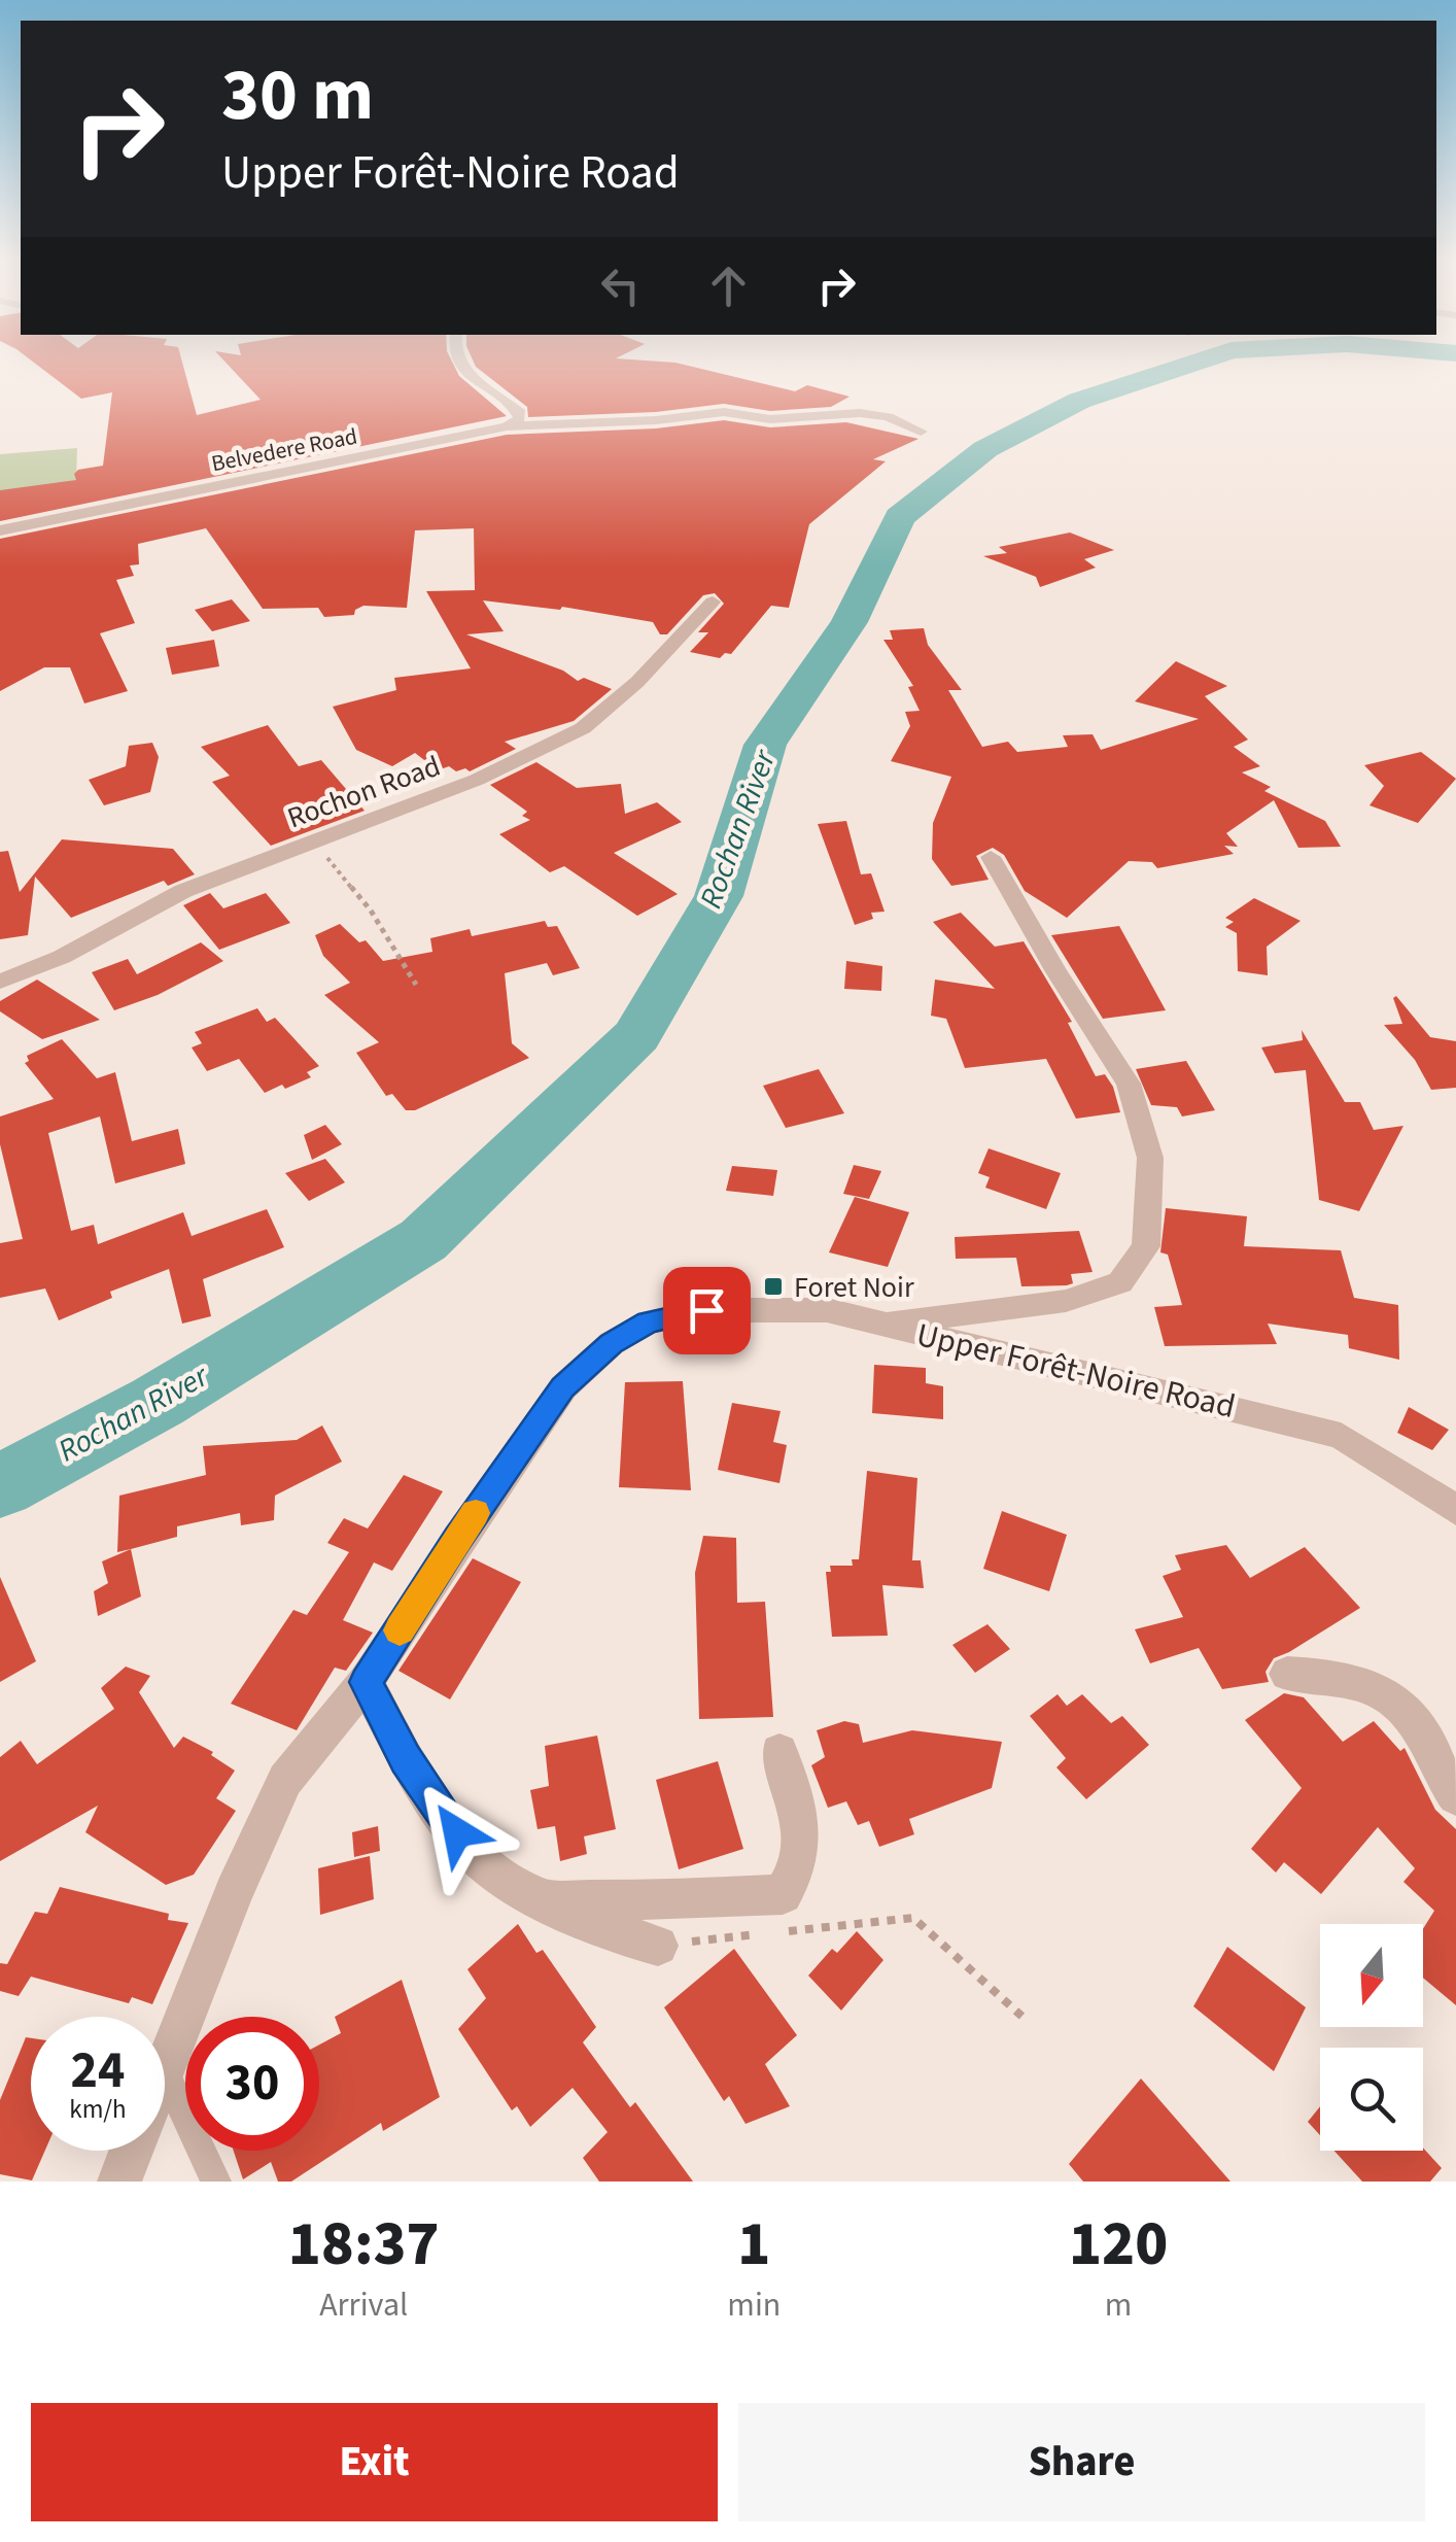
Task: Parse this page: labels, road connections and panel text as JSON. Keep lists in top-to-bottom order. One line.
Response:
{"streets":{"street":["Belvedere Road","Rochon Road","Upper Forêt-Noire Road"]},"water":["Rochan River"],"places":{"transit":["Foret Noir"]},"north":"bottom","page":{"turn":["30 m","Upper Forêt-Noire Road"],"speed":"24 km/h","limit":"30","eta":["18:37","Arrival","1","min","120","m"],"buttons":["Exit","Share"]}}
